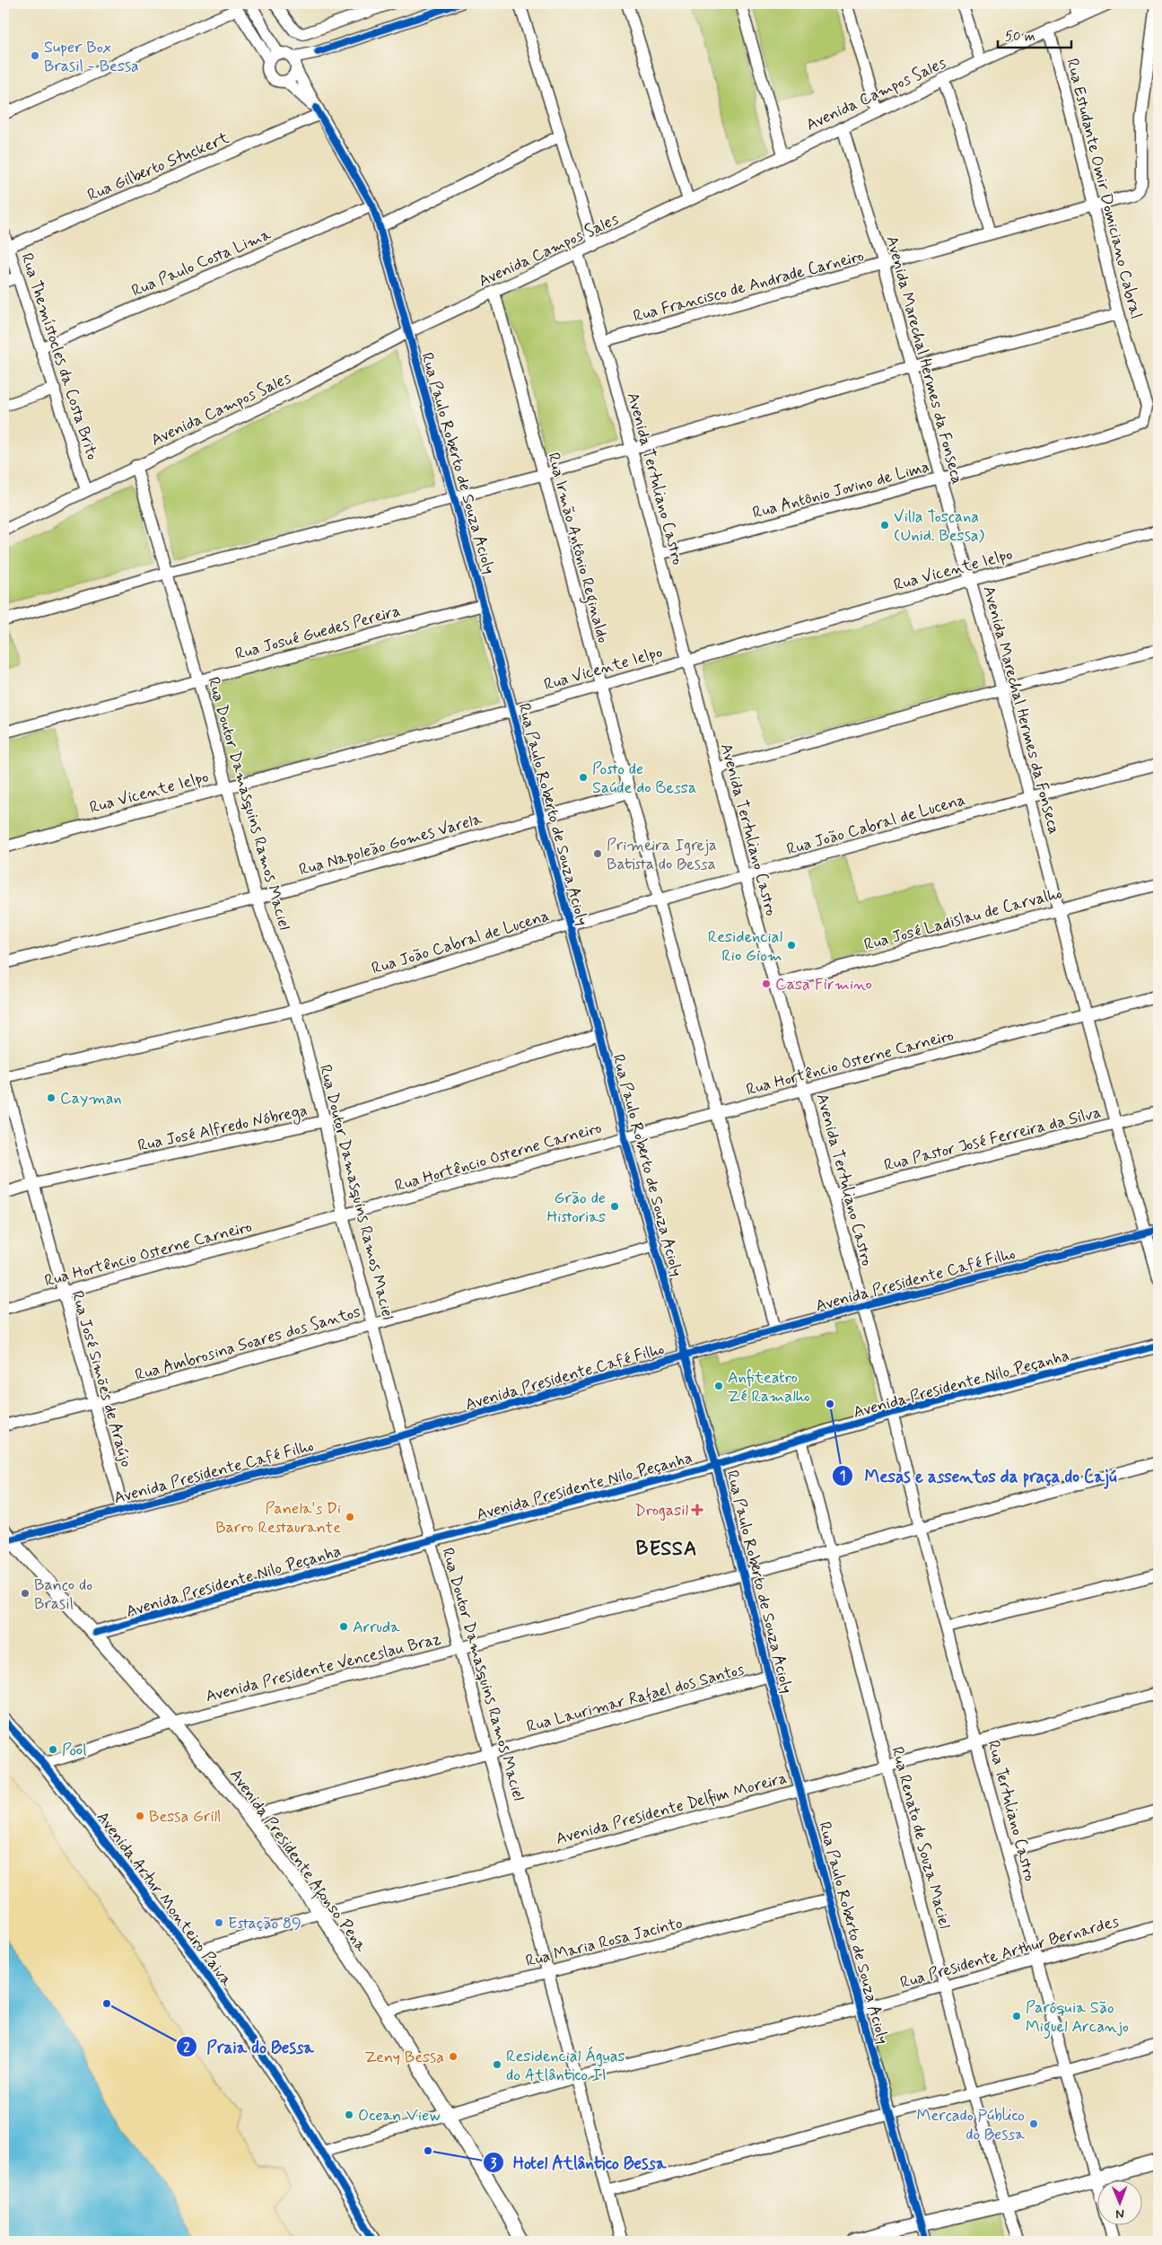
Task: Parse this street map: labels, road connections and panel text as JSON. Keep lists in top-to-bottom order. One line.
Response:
{"streets":{"main road":["Avenida Presidente Nilo Peçanha","Avenida Presidente Afonso Pena","Avenida Artur Monteiro Paiva"],"street":["Avenida Campos Sales","Rua Gilberto Stuckert","Rua Estudante Omir Domiciano Cabral","Rua Paulo Costa Lima","Rua Francisco de Andrade Carneiro","Rua Themístocles da Costa Brito","Avenida Marechal Hermes da Fonseca","Rua Paulo Roberto de Souza Acioly","Avenida Tertuliano Castro","Rua Antônio Jovino de Lima","Rua Irmão Antônio Reginaldo","Rua Vicente Ielpo","Rua Josué Guedes Pereira","Rua Doutor Damasquins Ramos Maciel","Rua João Cabral de Lucena","Rua Napoleão Gomes Varela","Rua José Ladislau de Carvalho","Rua Hortêncio Osterne Carneiro","Rua José Alfredo Nóbrega","Rua Pastor José Ferreira da Silva","Avenida Presidente Café Filho","Rua Ambrosina Soares dos Santos","Rua José Simões de Araújo","Avenida Presidente Venceslau Braz","Rua Laurimar Rafael dos Santos","Avenida Presidente Delfim Moreira","Rua Tertuliano Castro","Rua Renato de Souza Maciel","Rua Maria Rosa Jacinto","Rua Presidente Arthur Bernardes"]},"crossings":[["Avenida Campos Sales","Rua Estudante Omir Domiciano Cabral"],["Avenida Campos Sales","Rua Themístocles da Costa Brito"],["Avenida Campos Sales","Avenida Marechal Hermes da Fonseca"],["Avenida Campos Sales","Rua Paulo Roberto de Souza Acioly"],["Avenida Campos Sales","Avenida Tertuliano Castro"],["Avenida Campos Sales","Rua Irmão Antônio Reginaldo"],["Avenida Campos Sales","Rua Doutor Damasquins Ramos Maciel"],["Rua Gilberto Stuckert","Rua Themístocles da Costa Brito"],["Rua Gilberto Stuckert","Rua Paulo Roberto de Souza Acioly"],["Rua Estudante Omir Domiciano Cabral","Rua Francisco de Andrade Carneiro"],["Rua Estudante Omir Domiciano Cabral","Rua Antônio Jovino de Lima"],["Rua Paulo Costa Lima","Rua Themístocles da Costa Brito"],["Rua Paulo Costa Lima","Rua Paulo Roberto de Souza Acioly"],["Rua Francisco de Andrade Carneiro","Avenida Marechal Hermes da Fonseca"],["Rua Francisco de Andrade Carneiro","Avenida Tertuliano Castro"],["Avenida Marechal Hermes da Fonseca","Rua Antônio Jovino de Lima"],["Avenida Marechal Hermes da Fonseca","Rua Vicente Ielpo"],["Avenida Marechal Hermes da Fonseca","Rua João Cabral de Lucena"],["Avenida Marechal Hermes da Fonseca","Rua José Ladislau de Carvalho"],["Avenida Marechal Hermes da Fonseca","Rua Hortêncio Osterne Carneiro"],["Avenida Marechal Hermes da Fonseca","Rua Pastor José Ferreira da Silva"],["Avenida Marechal Hermes da Fonseca","Avenida Presidente Café Filho"],["Rua Paulo Roberto de Souza Acioly","Rua Vicente Ielpo"],["Rua Paulo Roberto de Souza Acioly","Rua Josué Guedes Pereira"],["Rua Paulo Roberto de Souza Acioly","Rua João Cabral de Lucena"],["Rua Paulo Roberto de Souza Acioly","Rua Napoleão Gomes Varela"],["Rua Paulo Roberto de Souza Acioly","Rua Hortêncio Osterne Carneiro"],["Rua Paulo Roberto de Souza Acioly","Rua José Alfredo Nóbrega"],["Rua Paulo Roberto de Souza Acioly","Avenida Presidente Café Filho"],["Rua Paulo Roberto de Souza Acioly","Rua Ambrosina Soares dos Santos"],["Rua Paulo Roberto de Souza Acioly","Avenida Presidente Nilo Peçanha"],["Rua Paulo Roberto de Souza Acioly","Avenida Presidente Venceslau Braz"],["Rua Paulo Roberto de Souza Acioly","Rua Laurimar Rafael dos Santos"],["Rua Paulo Roberto de Souza Acioly","Avenida Presidente Delfim Moreira"],["Rua Paulo Roberto de Souza Acioly","Rua Maria Rosa Jacinto"],["Rua Paulo Roberto de Souza Acioly","Rua Presidente Arthur Bernardes"],["Avenida Tertuliano Castro","Rua Antônio Jovino de Lima"],["Avenida Tertuliano Castro","Rua Vicente Ielpo"],["Avenida Tertuliano Castro","Rua João Cabral de Lucena"],["Avenida Tertuliano Castro","Rua José Ladislau de Carvalho"],["Avenida Tertuliano Castro","Rua Hortêncio Osterne Carneiro"],["Avenida Tertuliano Castro","Rua Pastor José Ferreira da Silva"],["Avenida Tertuliano Castro","Avenida Presidente Café Filho"],["Avenida Tertuliano Castro","Avenida Presidente Nilo Peçanha"],["Avenida Tertuliano Castro","Rua Tertuliano Castro"],["Rua Irmão Antônio Reginaldo","Rua Vicente Ielpo"],["Rua Irmão Antônio Reginaldo","Rua João Cabral de Lucena"],["Rua Irmão Antônio Reginaldo","Rua Napoleão Gomes Varela"],["Rua Irmão Antônio Reginaldo","Rua Hortêncio Osterne Carneiro"],["Rua Irmão Antônio Reginaldo","Avenida Presidente Café Filho"],["Rua Vicente Ielpo","Rua Doutor Damasquins Ramos Maciel"],["Rua Josué Guedes Pereira","Rua Doutor Damasquins Ramos Maciel"],["Rua Doutor Damasquins Ramos Maciel","Rua João Cabral de Lucena"],["Rua Doutor Damasquins Ramos Maciel","Rua Napoleão Gomes Varela"],["Rua Doutor Damasquins Ramos Maciel","Rua Hortêncio Osterne Carneiro"],["Rua Doutor Damasquins Ramos Maciel","Rua José Alfredo Nóbrega"],["Rua Doutor Damasquins Ramos Maciel","Avenida Presidente Café Filho"],["Rua Doutor Damasquins Ramos Maciel","Rua Ambrosina Soares dos Santos"],["Rua Doutor Damasquins Ramos Maciel","Avenida Presidente Nilo Peçanha"],["Rua Doutor Damasquins Ramos Maciel","Avenida Presidente Venceslau Braz"],["Rua Doutor Damasquins Ramos Maciel","Rua Laurimar Rafael dos Santos"],["Rua Doutor Damasquins Ramos Maciel","Avenida Presidente Delfim Moreira"],["Rua Doutor Damasquins Ramos Maciel","Rua Maria Rosa Jacinto"],["Rua Doutor Damasquins Ramos Maciel","Rua Presidente Arthur Bernardes"],["Rua João Cabral de Lucena","Rua José Simões de Araújo"],["Rua Hortêncio Osterne Carneiro","Rua José Simões de Araújo"],["Rua José Alfredo Nóbrega","Rua José Simões de Araújo"],["Avenida Presidente Café Filho","Rua José Simões de Araújo"],["Avenida Presidente Café Filho","Avenida Presidente Afonso Pena"],["Rua Ambrosina Soares dos Santos","Rua José Simões de Araújo"],["Avenida Presidente Nilo Peçanha","Rua Tertuliano Castro"],["Avenida Presidente Nilo Peçanha","Rua Renato de Souza Maciel"],["Avenida Presidente Nilo Peçanha","Avenida Presidente Afonso Pena"],["Avenida Presidente Venceslau Braz","Rua Tertuliano Castro"],["Avenida Presidente Venceslau Braz","Rua Renato de Souza Maciel"],["Avenida Presidente Venceslau Braz","Avenida Presidente Afonso Pena"],["Avenida Presidente Venceslau Braz","Avenida Artur Monteiro Paiva"],["Rua Laurimar Rafael dos Santos","Avenida Presidente Afonso Pena"],["Avenida Presidente Delfim Moreira","Rua Tertuliano Castro"],["Avenida Presidente Delfim Moreira","Rua Renato de Souza Maciel"],["Avenida Presidente Delfim Moreira","Avenida Presidente Afonso Pena"],["Avenida Presidente Delfim Moreira","Avenida Artur Monteiro Paiva"],["Rua Tertuliano Castro","Rua Presidente Arthur Bernardes"],["Rua Renato de Souza Maciel","Rua Presidente Arthur Bernardes"],["Avenida Presidente Afonso Pena","Rua Maria Rosa Jacinto"],["Avenida Presidente Afonso Pena","Rua Presidente Arthur Bernardes"],["Avenida Artur Monteiro Paiva","Rua Presidente Arthur Bernardes"]],"districts":["BESSA"],"places":{"other":["Super Box Brasil - Bessa","Villa Toscana (Unid. Bessa)","Posto de Saúde do Bessa","Primeira Igreja Batista do Bessa","Residencial Rio Giom","Casa Firmino","Cayman","Grão de Historias","Anfiteatro Zé Ramalho","Mesas e assentos da praça do Cajú","Panela's Di Barro Restaurante","Banco do Brasil","Arruda","Pool","Bessa Grill","Estação 89","Praia do Bessa","Paróquia São Miguel Arcanjo","Zeny Bessa","Residencial Águas do Atlântico II","Ocean View","Mercado Público do Bessa","Hotel Atlântico Bessa"],"health":["Drogasil"]},"scale_bar":"50 m","north":"bottom"}
